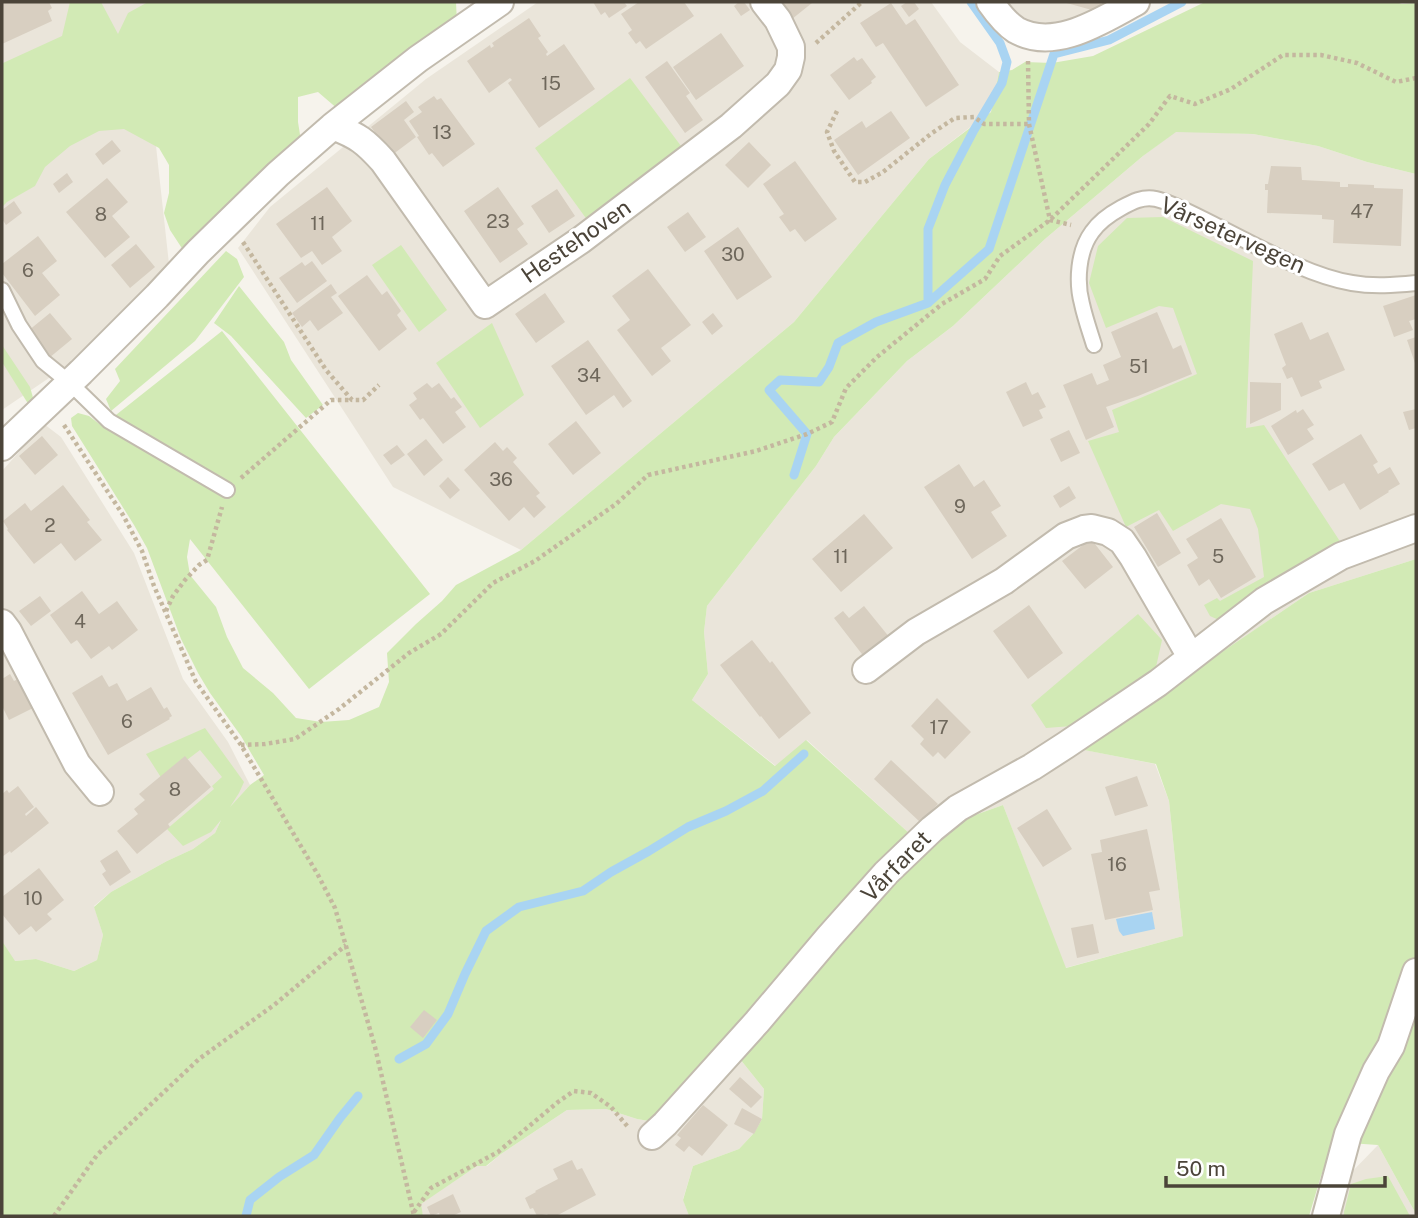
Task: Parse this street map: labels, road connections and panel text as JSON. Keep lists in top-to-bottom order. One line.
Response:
{"streets":{"street":["Hestehoven","Vårfaret"],"lane":["Vårsetervegen"]},"house_numbers":["15","13","47","8","23","11","30","6","51","34","36","9","2","11","5","4","6","17","8","16","10"],"scale_bar":"50 m"}
